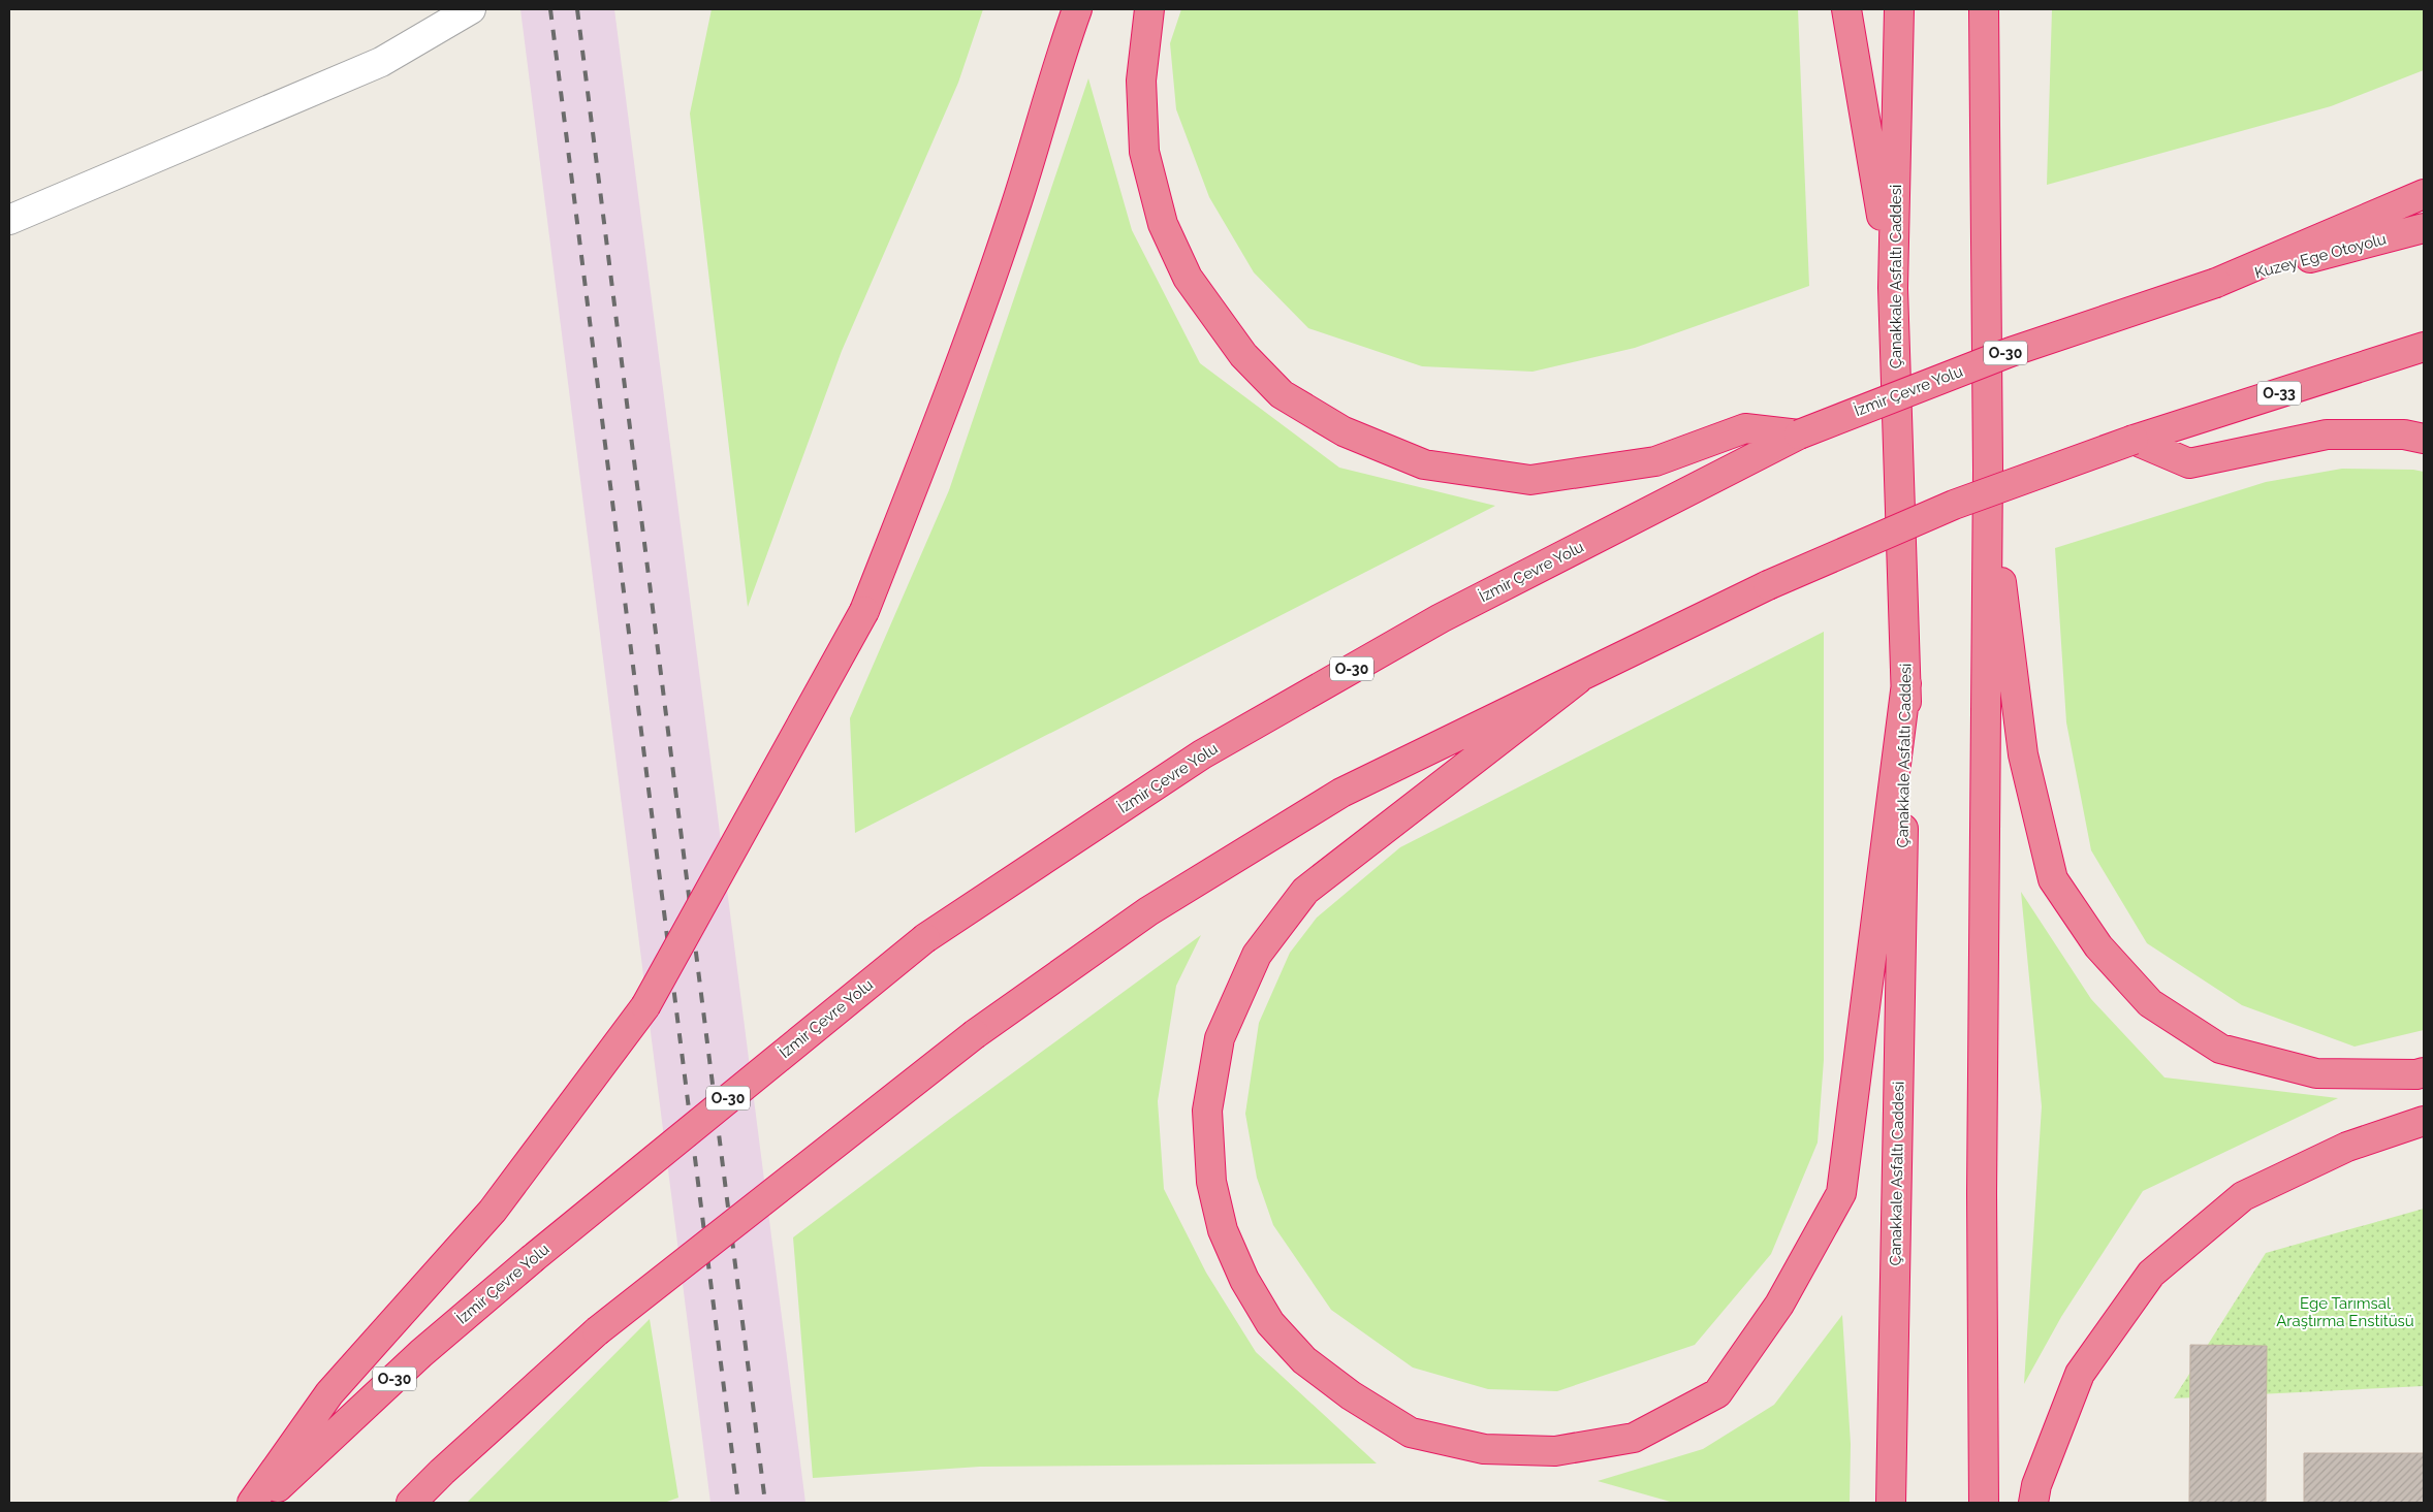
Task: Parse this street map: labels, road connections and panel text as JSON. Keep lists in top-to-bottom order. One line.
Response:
{"streets":{"highway":["Kuzey Ege Otoyolu","Çanakkale Asfaltı Caddesi","O-30","İzmir Çevre Yolu","O-33"]},"crossings":[["Kuzey Ege Otoyolu","İzmir Çevre Yolu"]],"parks":["Ege Tarımsal Araştırma Enstitüsü"]}
